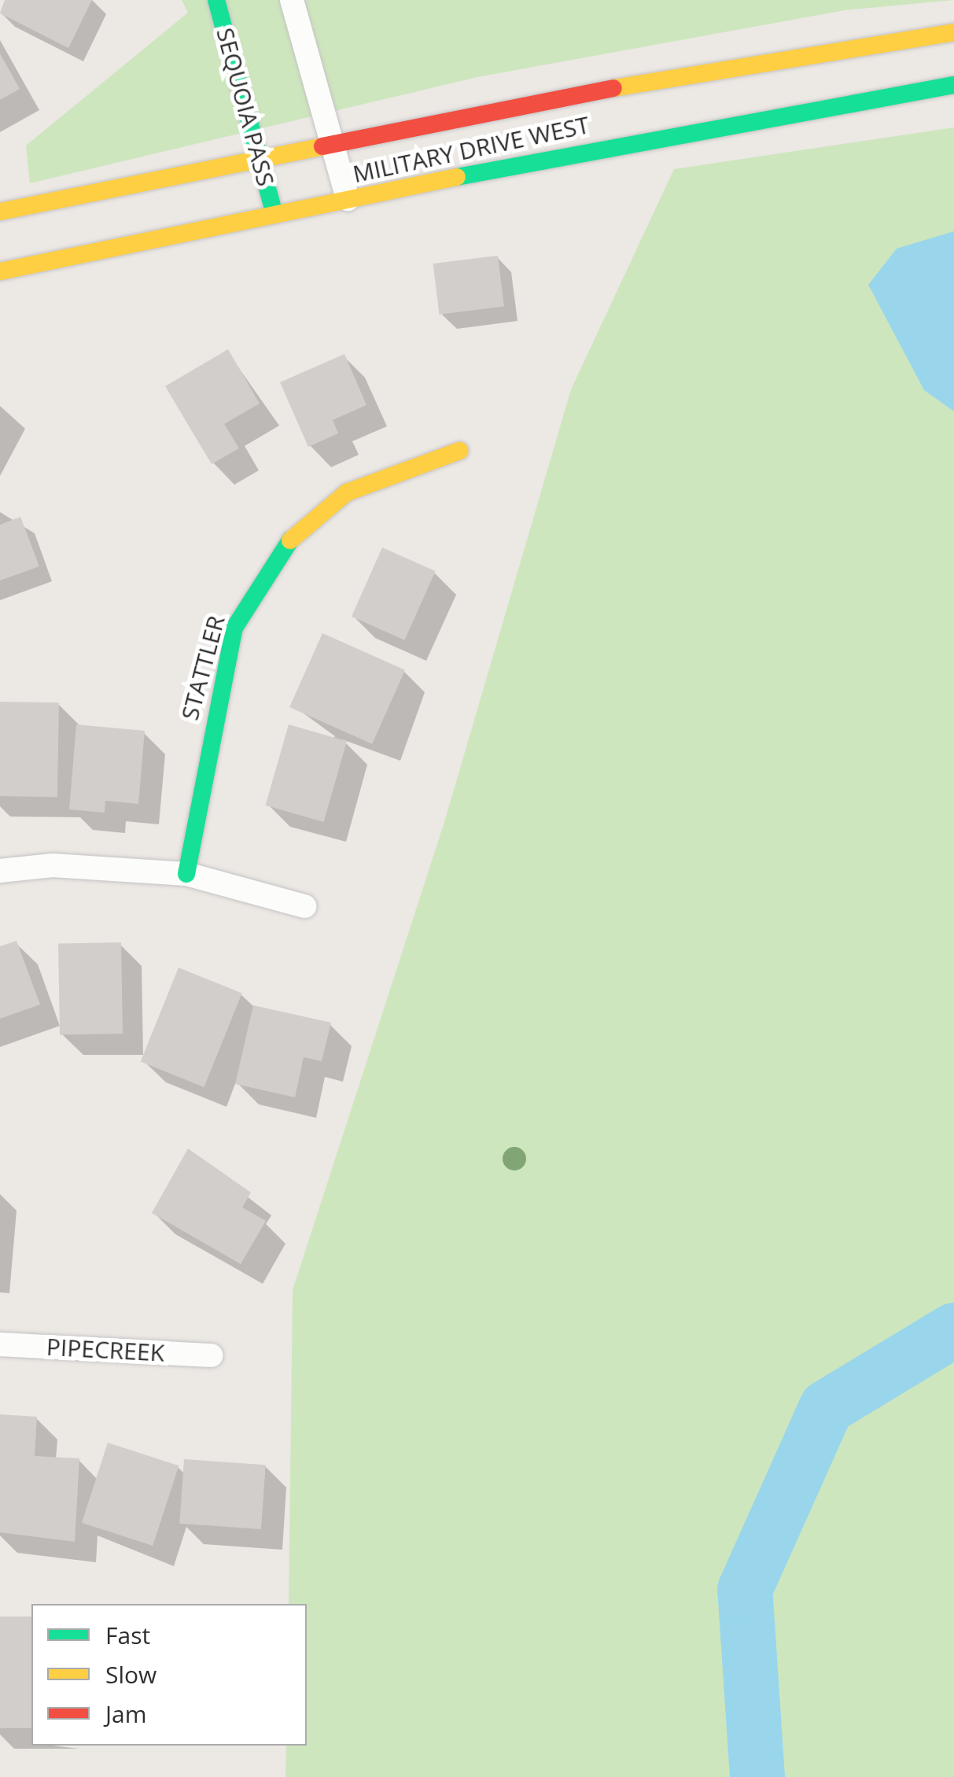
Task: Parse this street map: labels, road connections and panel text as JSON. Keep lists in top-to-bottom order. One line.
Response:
{"streets":{"main road":["SEQUOIA PASS","MILITARY DRIVE WEST","STATTLER"],"street":["PIPECREEK"]},"crossings":[["SEQUOIA PASS","MILITARY DRIVE WEST"]],"legend":["Fast","Slow","Jam"]}
